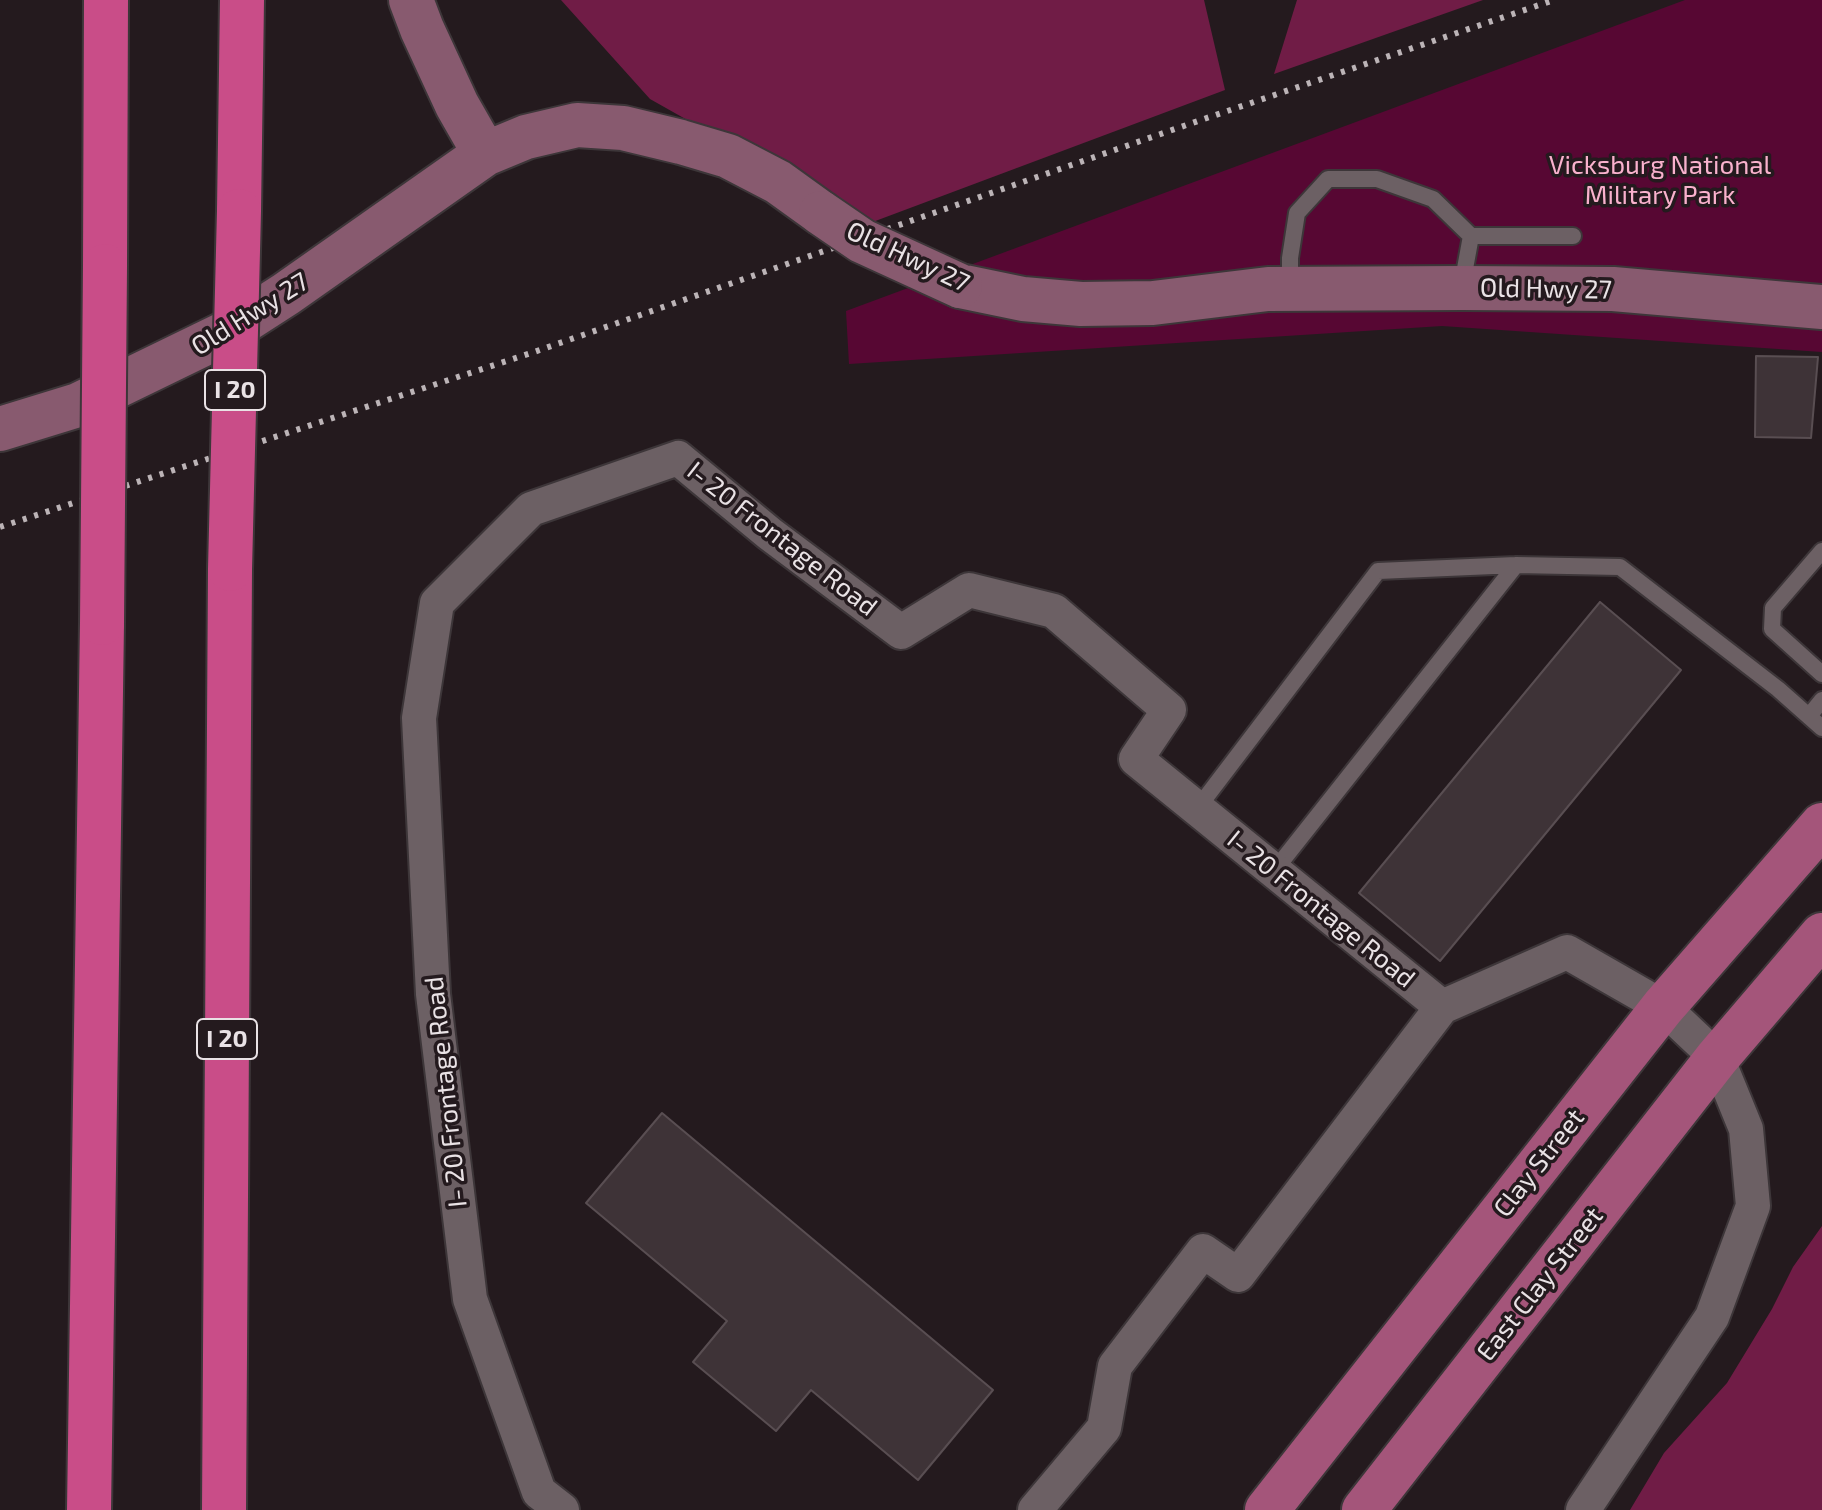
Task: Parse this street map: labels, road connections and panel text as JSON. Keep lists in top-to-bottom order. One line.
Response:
{"streets":{"highway":["I 20"],"main road":["Clay Street","East Clay Street"],"street":["Old Hwy 27","I- 20 Frontage Road"]},"parks":["Vicksburg National Military Park"]}
